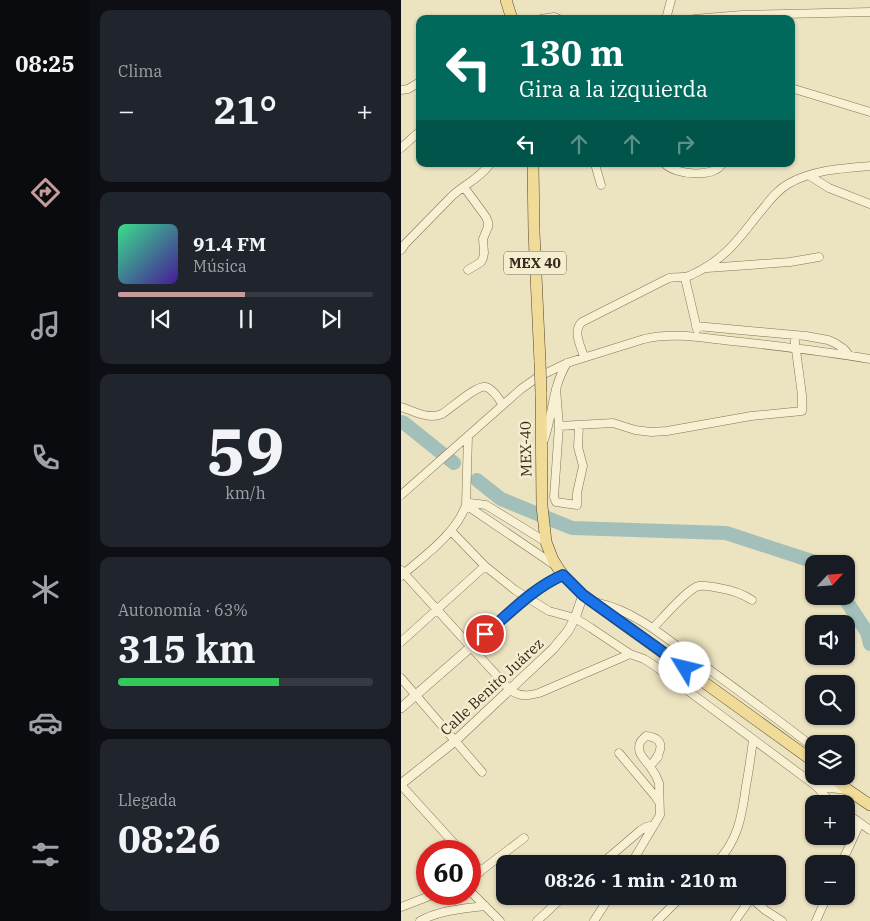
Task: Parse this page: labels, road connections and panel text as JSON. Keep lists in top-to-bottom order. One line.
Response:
{"streets":{"main road":["MEX 40","MEX-40"],"street":["Calle Benito Juárez"]},"crossings":[["MEX 40","MEX-40"],["MEX 40","Calle Benito Juárez"]],"north":"top right","page":{"tabs":"08:25","tile":["Clima",["59","km/h"],["Autonomía · 63%","315 km"],["Llegada","08:26"]],"turn":["130 m","Gira a la izquierda"],"heat":["−","21°","+"],"song":["91.4 FM","Música"],"map_buttons":["+","−"],"limit":"60","trip":"08:26 · 1 min · 210 m"}}
